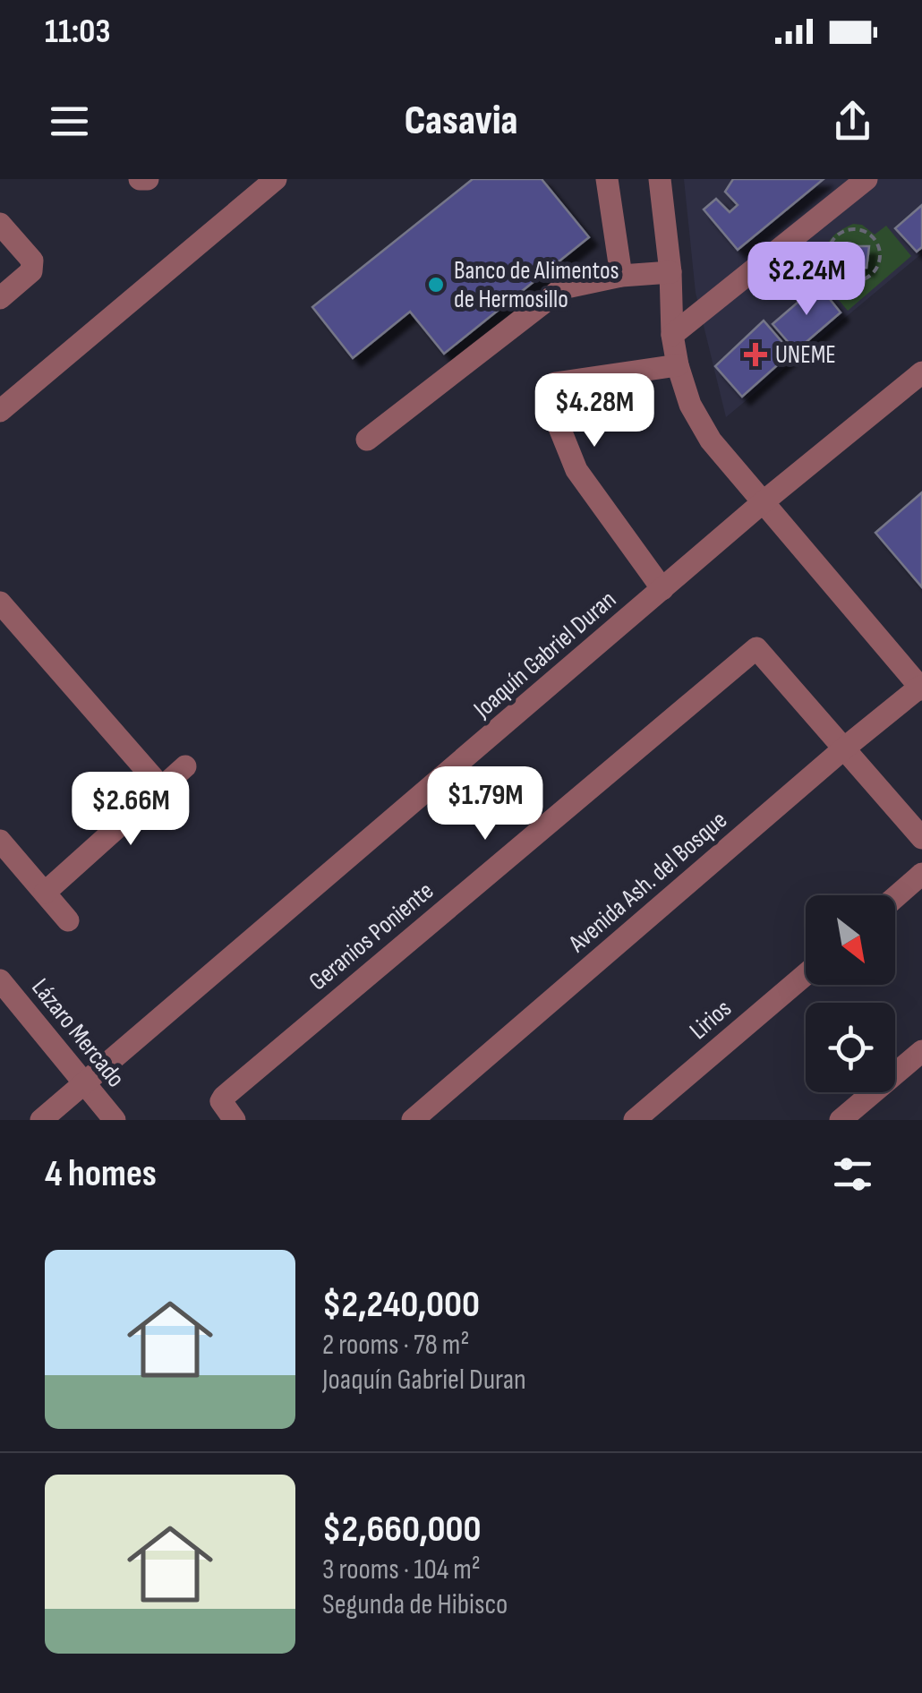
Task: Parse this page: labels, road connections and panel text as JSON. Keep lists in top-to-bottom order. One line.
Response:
{"streets":{"street":["Joaquín Gabriel Duran","Avenida Ash. del Bosque","Geranios Poniente","Lirios","Lázaro Mercado"]},"crossings":[["Joaquín Gabriel Duran","Lázaro Mercado"],["Avenida Ash. del Bosque","Geranios Poniente"]],"places":{"other":["Banco de Alimentos de Hermosillo"],"health":["UNEME"]},"north":"bottom right","page":{"status":"11:03","header":"Casavia","price":["$2.24M","$4.28M","$1.79M","$2.66M"],"heading":"4 homes","list":[{"name":"$2,240,000","note":"2 rooms · 78 m² · Joaquín Gabriel Duran"},{"name":"$2,660,000","note":"3 rooms · 104 m² · Segunda de Hibisco"}]}}
